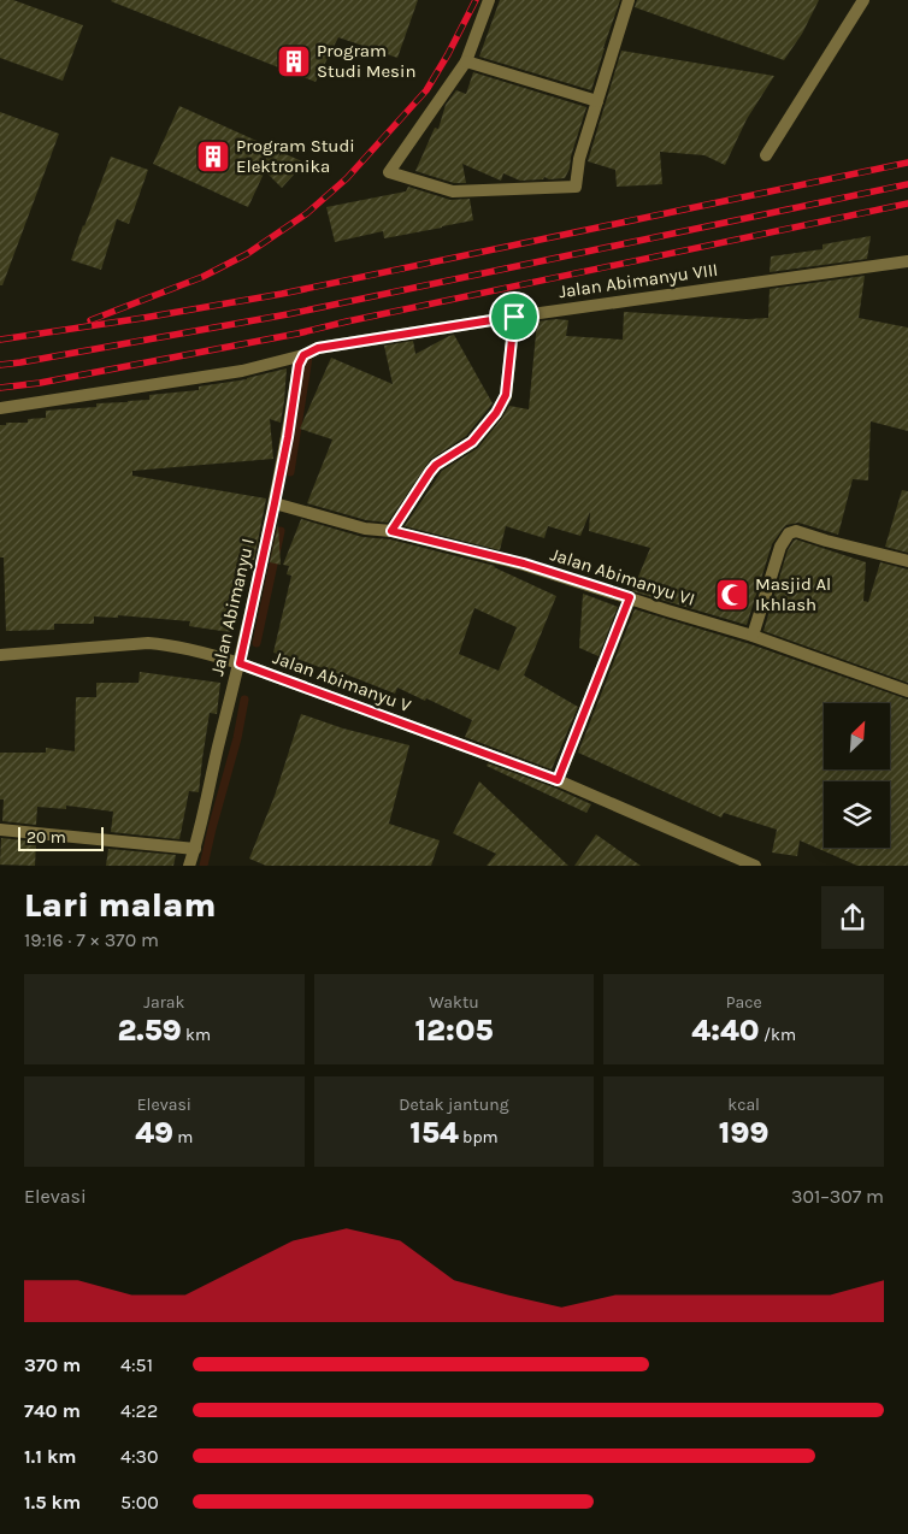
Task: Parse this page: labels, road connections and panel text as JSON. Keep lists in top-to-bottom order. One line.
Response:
{"streets":{"street":["Jalan Abimanyu VIII","Jalan Abimanyu VI","Jalan Abimanyu I","Jalan Abimanyu V"]},"crossings":[["Jalan Abimanyu VIII","Jalan Abimanyu I"],["Jalan Abimanyu VI","Jalan Abimanyu I"],["Jalan Abimanyu I","Jalan Abimanyu V"]],"places":{"building":["Program Studi Mesin","Program Studi Elektronika"],"mosque":["Masjid Al Ikhlash"]},"scale_bar":"20 m","north":"top right","page":{"scale":"20 m","heading":["Lari malam","19:16 · 7 × 370 m"],"stats":[["Jarak","2.59 km"],["Waktu","12:05"],["Pace","4:40 /km"],["Elevasi","49 m"],["Detak jantung","154 bpm"],["kcal","199"]],"chart":["Elevasi","301–307 m"],"list":[{"name":"370 m","note":"4:51"},{"name":"740 m","note":"4:22"},{"name":"1.1 km","note":"4:30"},{"name":"1.5 km","note":"5:00"}]}}
